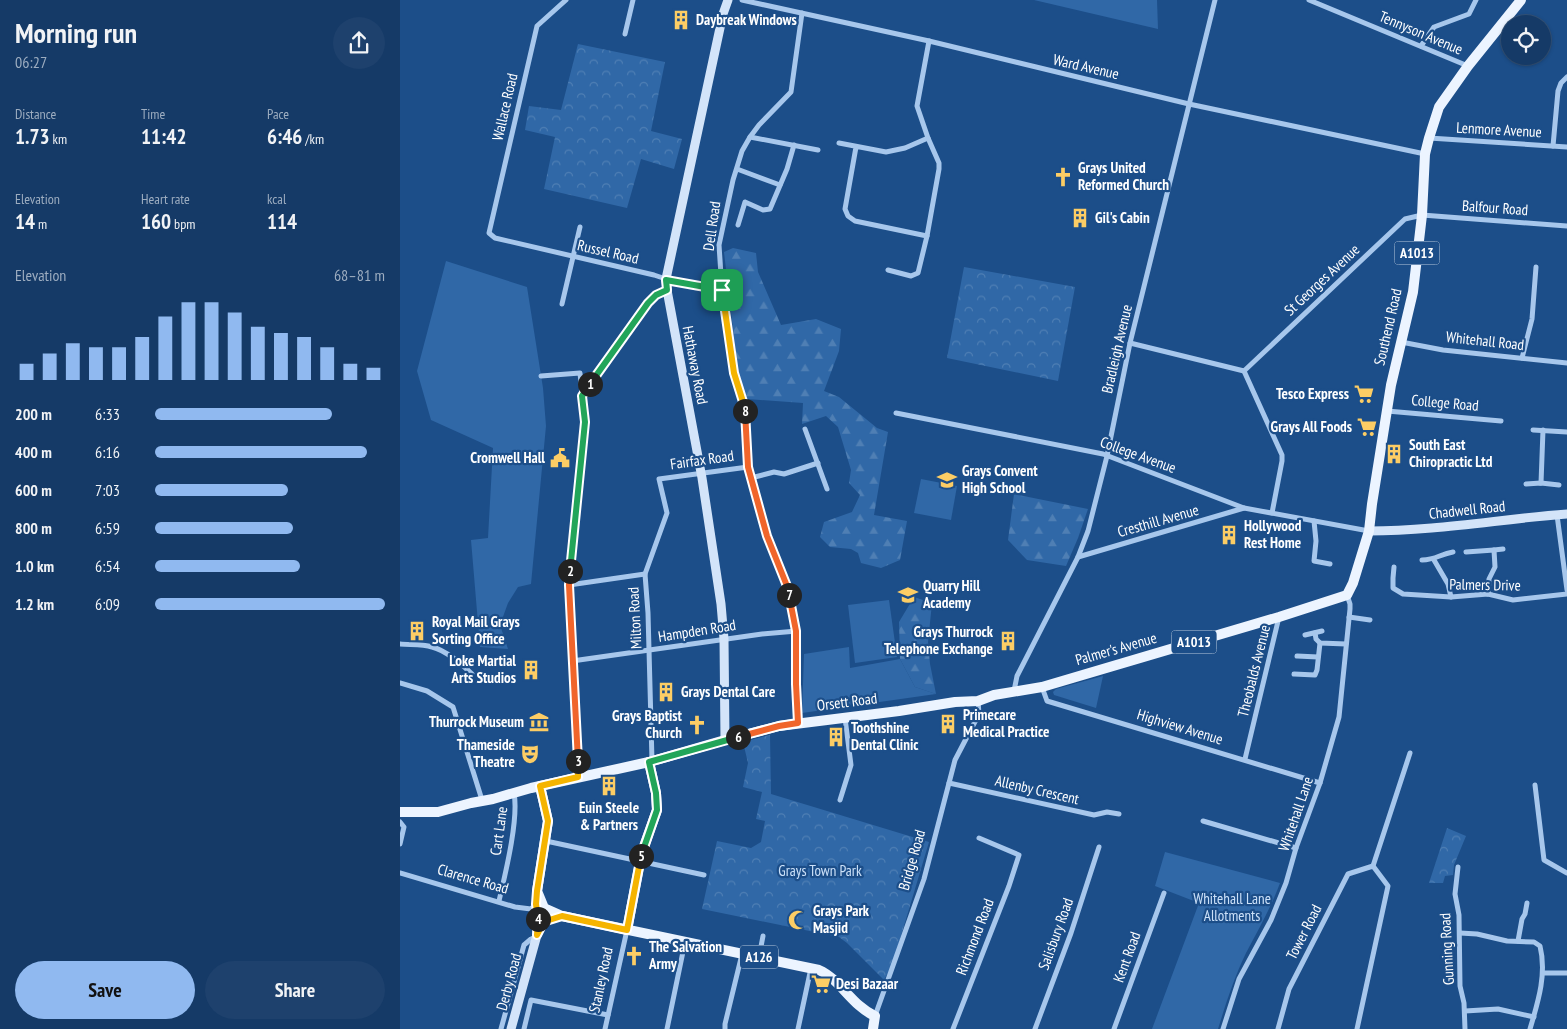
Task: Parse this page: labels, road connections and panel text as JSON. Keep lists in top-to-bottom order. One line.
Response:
{"streets":{"main road":["A1013","Southend Road","Palmer's Avenue","Orsett Road","Bridge Road","A126","Stanley Road","Derby Road"],"street":["Tennyson Avenue","Ward Avenue","Wallace Road","Lenmore Avenue","Balfour Road","Dell Road","Russel Road","St Georges Avenue","Whitehall Road","Bradleigh Avenue","Hathaway Road","College Road","College Avenue","Fairfax Road","Chadwell Road","Cresthill Avenue","Palmers Drive","Milton Road","Hampden Road","Theobalds Avenue","Highview Avenue","Allenby Crescent","Whitehall Lane","Cart Lane","Clarence Road","Tower Road","Salisbury Road","Richmond Road","Gunning Road","Kent Road"]},"crossings":[["Tennyson Avenue","Southend Road"],["Ward Avenue","Dell Road"],["Ward Avenue","Southend Road"],["Ward Avenue","Bradleigh Avenue"],["Wallace Road","Russel Road"],["Lenmore Avenue","Southend Road"],["Balfour Road","St Georges Avenue"],["Balfour Road","Southend Road"],["Dell Road","Russel Road"],["Dell Road","Fairfax Road"],["Dell Road","Hampden Road"],["Dell Road","Orsett Road"],["Russel Road","Hathaway Road"],["St Georges Avenue","Southend Road"],["Southend Road","Whitehall Road"],["Southend Road","College Road"],["Southend Road","College Avenue"],["Southend Road","Chadwell Road"],["Southend Road","Palmer's Avenue"],["Southend Road","Whitehall Lane"],["Bradleigh Avenue","College Avenue"],["Bradleigh Avenue","Cresthill Avenue"],["Bradleigh Avenue","Palmer's Avenue"],["Hathaway Road","Fairfax Road"],["Hathaway Road","Hampden Road"],["Hathaway Road","Orsett Road"],["College Avenue","Chadwell Road"],["College Avenue","Cresthill Avenue"],["Fairfax Road","Milton Road"],["Chadwell Road","Palmers Drive"],["Milton Road","Hampden Road"],["Milton Road","Orsett Road"],["Milton Road","Stanley Road"],["Palmer's Avenue","Theobalds Avenue"],["Palmer's Avenue","Orsett Road"],["Palmer's Avenue","Highview Avenue"],["Palmer's Avenue","Whitehall Lane"],["Palmer's Avenue","Bridge Road"],["Theobalds Avenue","Highview Avenue"],["Orsett Road","Cart Lane"],["Orsett Road","Bridge Road"],["Orsett Road","Stanley Road"],["Orsett Road","Derby Road"],["Highview Avenue","Whitehall Lane"],["Allenby Crescent","Bridge Road"],["Cart Lane","Clarence Road"],["Bridge Road","A126"],["Clarence Road","Derby Road"],["A126","Stanley Road"],["A126","Derby Road"]],"parks":["Grays Town Park","Whitehall Lane Allotments"],"places":{"building":["Daybreak Windows","Gil's Cabin","South East Chiropractic Ltd","Hollywood Rest Home","Royal Mail Grays Sorting Office","Grays Thurrock Telephone Exchange","Loke Martial Arts Studios","Grays Dental Care","Primecare Medical Practice","Toothshine Dental Clinic","Euin Steele & Partners"],"church":["Grays United Reformed Church","Grays Baptist Church","The Salvation Army"],"supermarket":["Tesco Express","Grays All Foods","Desi Bazaar"],"public building":["Cromwell Hall"],"school or university":["Grays Convent High School","Quarry Hill Academy"],"museum":["Thurrock Museum"],"theatre":["Thameside Theatre"],"mosque":["Grays Park Masjid"]},"page":{"heading":["Morning run","06:27"],"stats":[["Distance","1.73 km"],["Time","11:42"],["Pace","6:46 /km"],["Elevation","14 m"],["Heart rate","160 bpm"],["kcal","114"]],"chart":["Elevation","68–81 m"],"pins":["1","8","2","7","6","3","5","4"],"list":[{"name":"200 m","note":"6:33"},{"name":"400 m","note":"6:16"},{"name":"600 m","note":"7:03"},{"name":"800 m","note":"6:59"},{"name":"1.0 km","note":"6:54"},{"name":"1.2 km","note":"6:09"}],"buttons":["Save","Share"]}}
